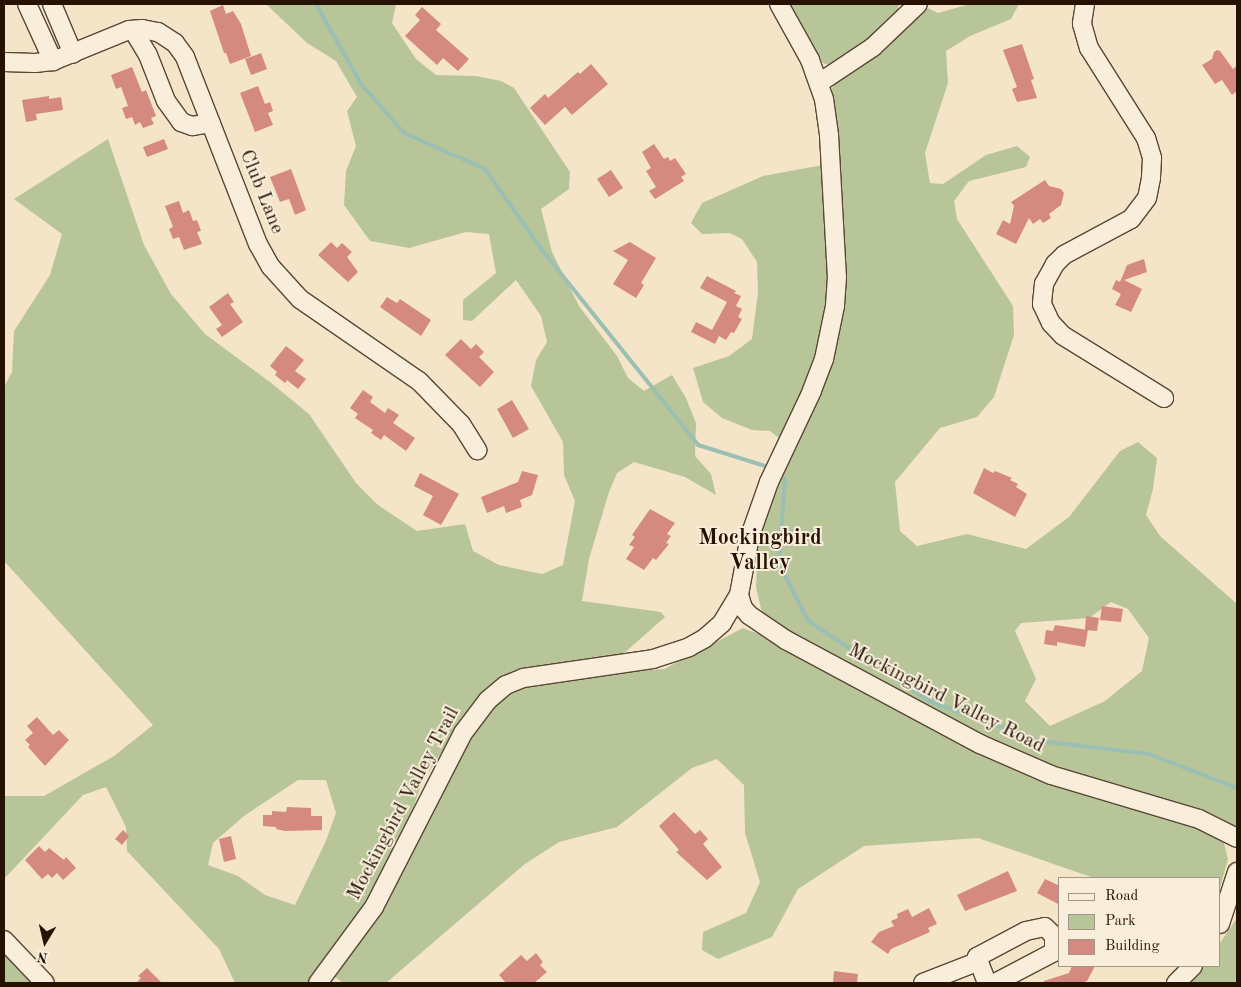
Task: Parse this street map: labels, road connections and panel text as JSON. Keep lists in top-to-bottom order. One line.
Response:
{"streets":{"street":["Club Lane","Mockingbird Valley Road","Mockingbird Valley Trail"]},"crossings":[["Mockingbird Valley Road","Mockingbird Valley Trail"]],"districts":["Mockingbird Valley"],"legend":["Road","Park","Building"],"north":"bottom"}
